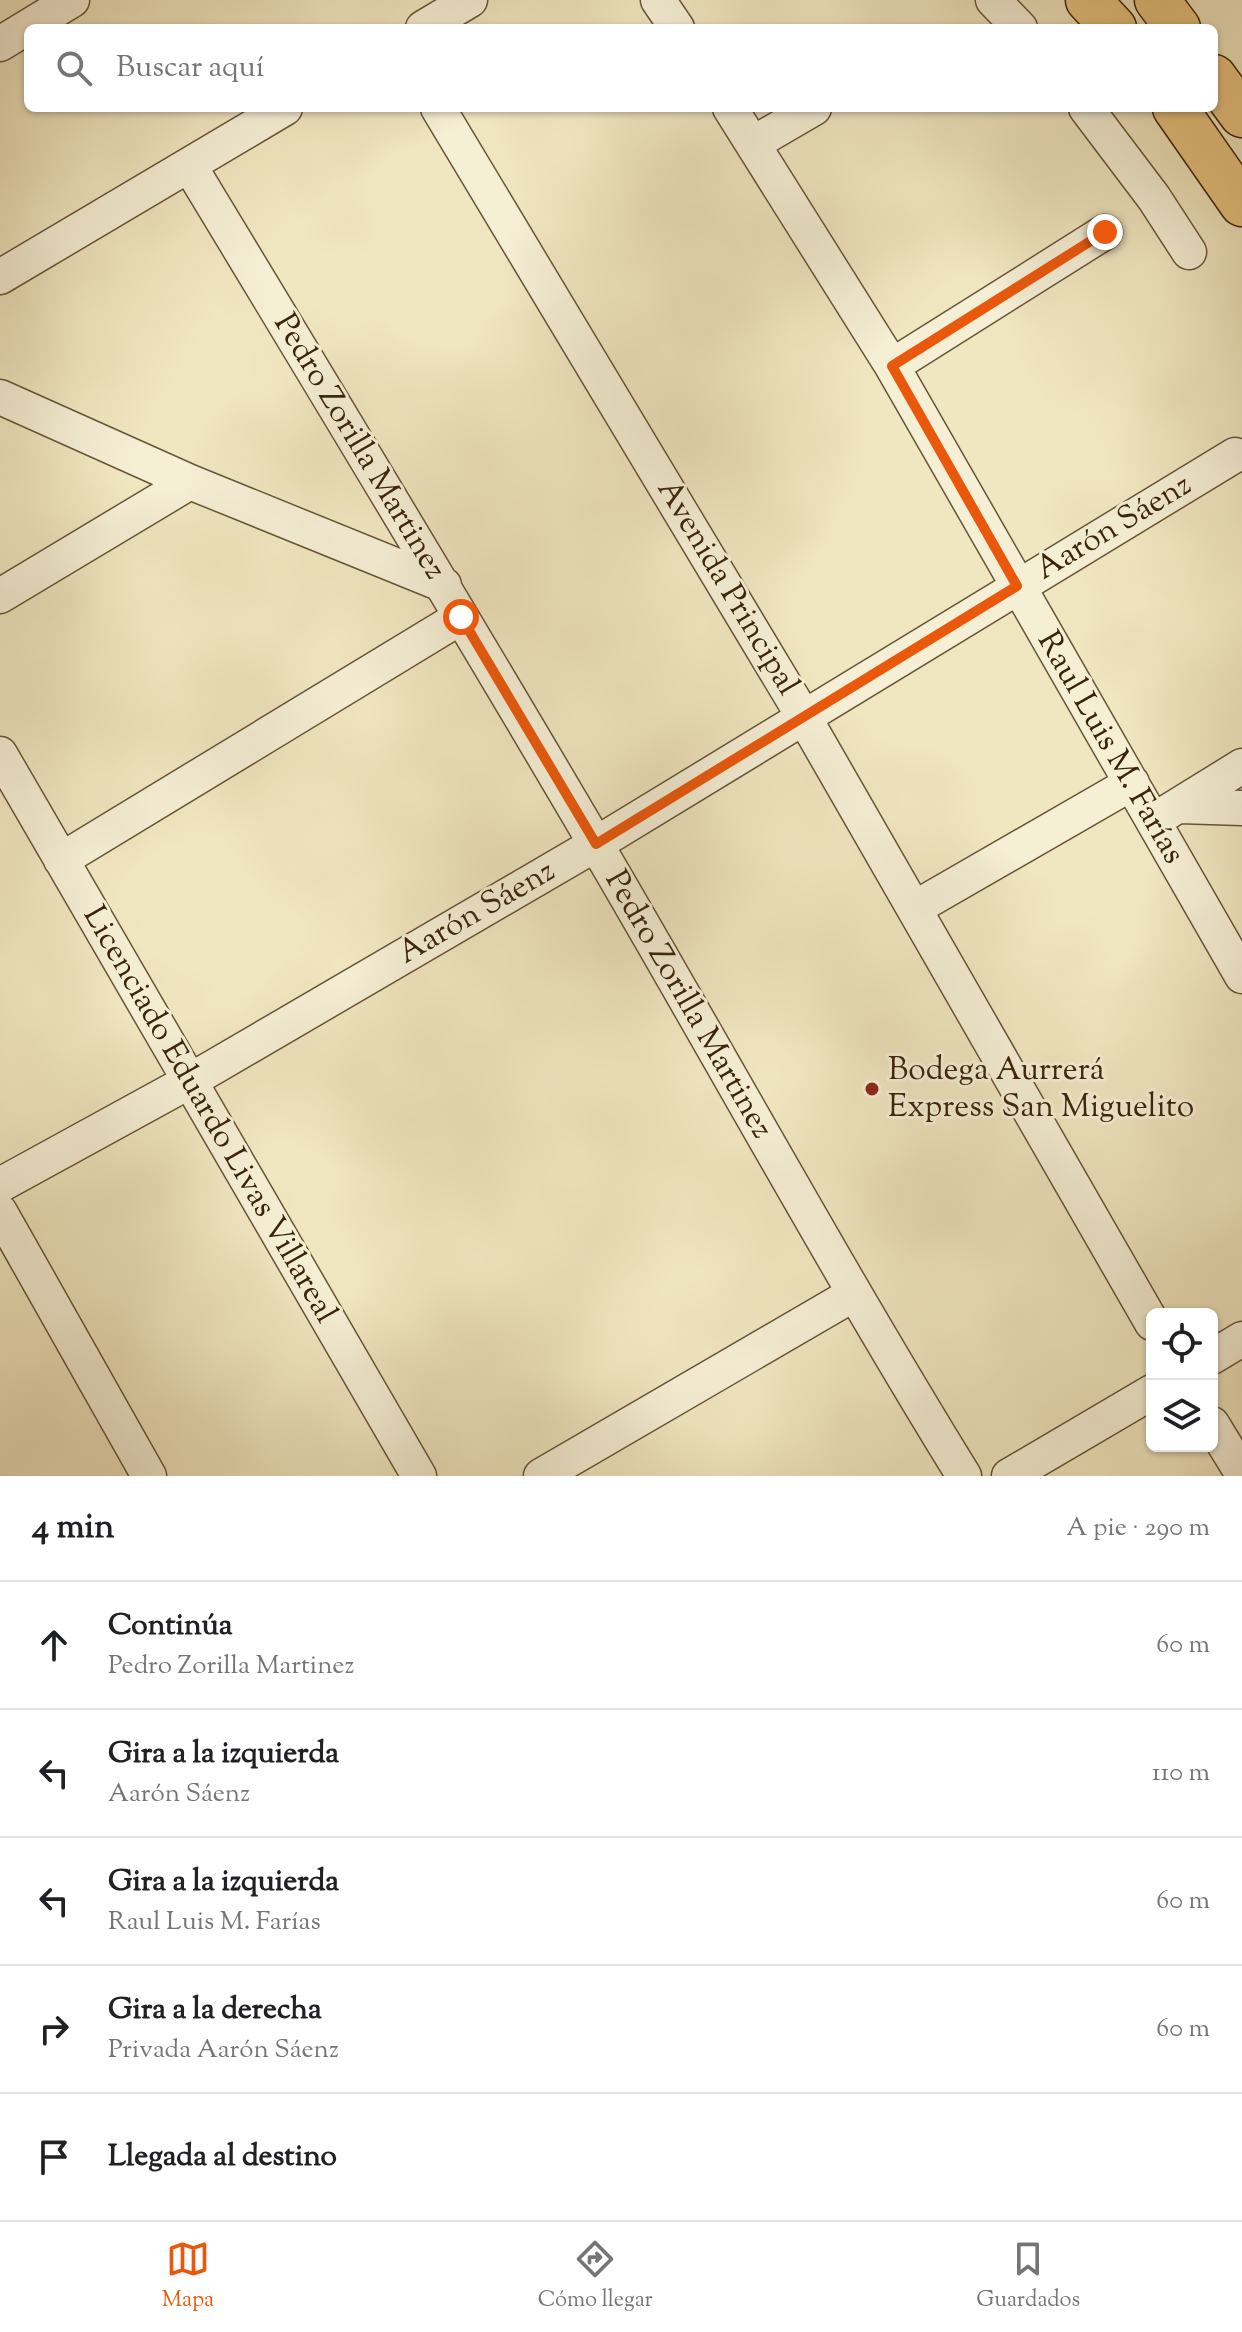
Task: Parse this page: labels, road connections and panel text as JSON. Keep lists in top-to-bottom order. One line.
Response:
{"streets":{"street":["Pedro Zorilla Martinez","Aarón Sáenz","Avenida Principal","Raul Luis M. Farías","Licenciado Eduardo Livas Villareal"]},"crossings":[["Pedro Zorilla Martinez","Aarón Sáenz"],["Aarón Sáenz","Avenida Principal"],["Aarón Sáenz","Raul Luis M. Farías"],["Aarón Sáenz","Licenciado Eduardo Livas Villareal"]],"places":["Bodega Aurrerá Express San Miguelito"],"page":{"search":"Buscar aquí","heading":["4 min","A pie · 290 m"],"list":[["Continúa","Pedro Zorilla Martinez","60 m"],["Gira a la izquierda","Aarón Sáenz","110 m"],["Gira a la izquierda","Raul Luis M. Farías","60 m"],["Gira a la derecha","Privada Aarón Sáenz","60 m"],"Llegada al destino"],"nav":["Mapa","Cómo llegar","Guardados"]}}
